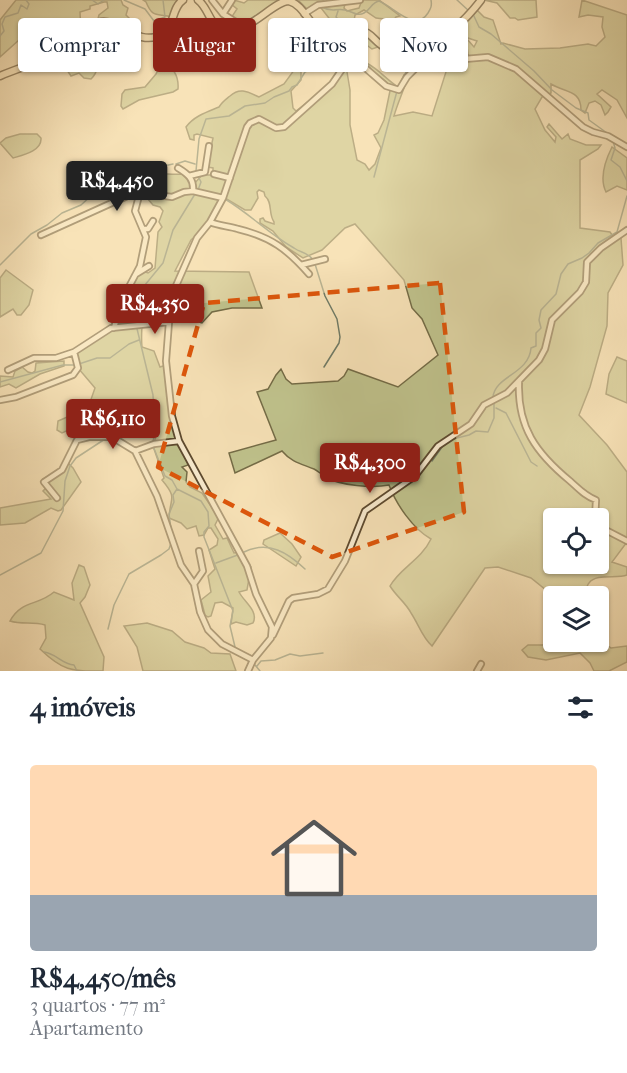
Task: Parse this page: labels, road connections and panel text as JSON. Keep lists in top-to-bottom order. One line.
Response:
{"page":{"chip":["Comprar","Alugar","Filtros","Novo"],"price":["R$4,450","R$4,350","R$6,110","R$4,300"],"heading":"4 imóveis","list":[{"name":"R$4,450/mês","note":"3 quartos · 77 m² · Apartamento"}]}}
